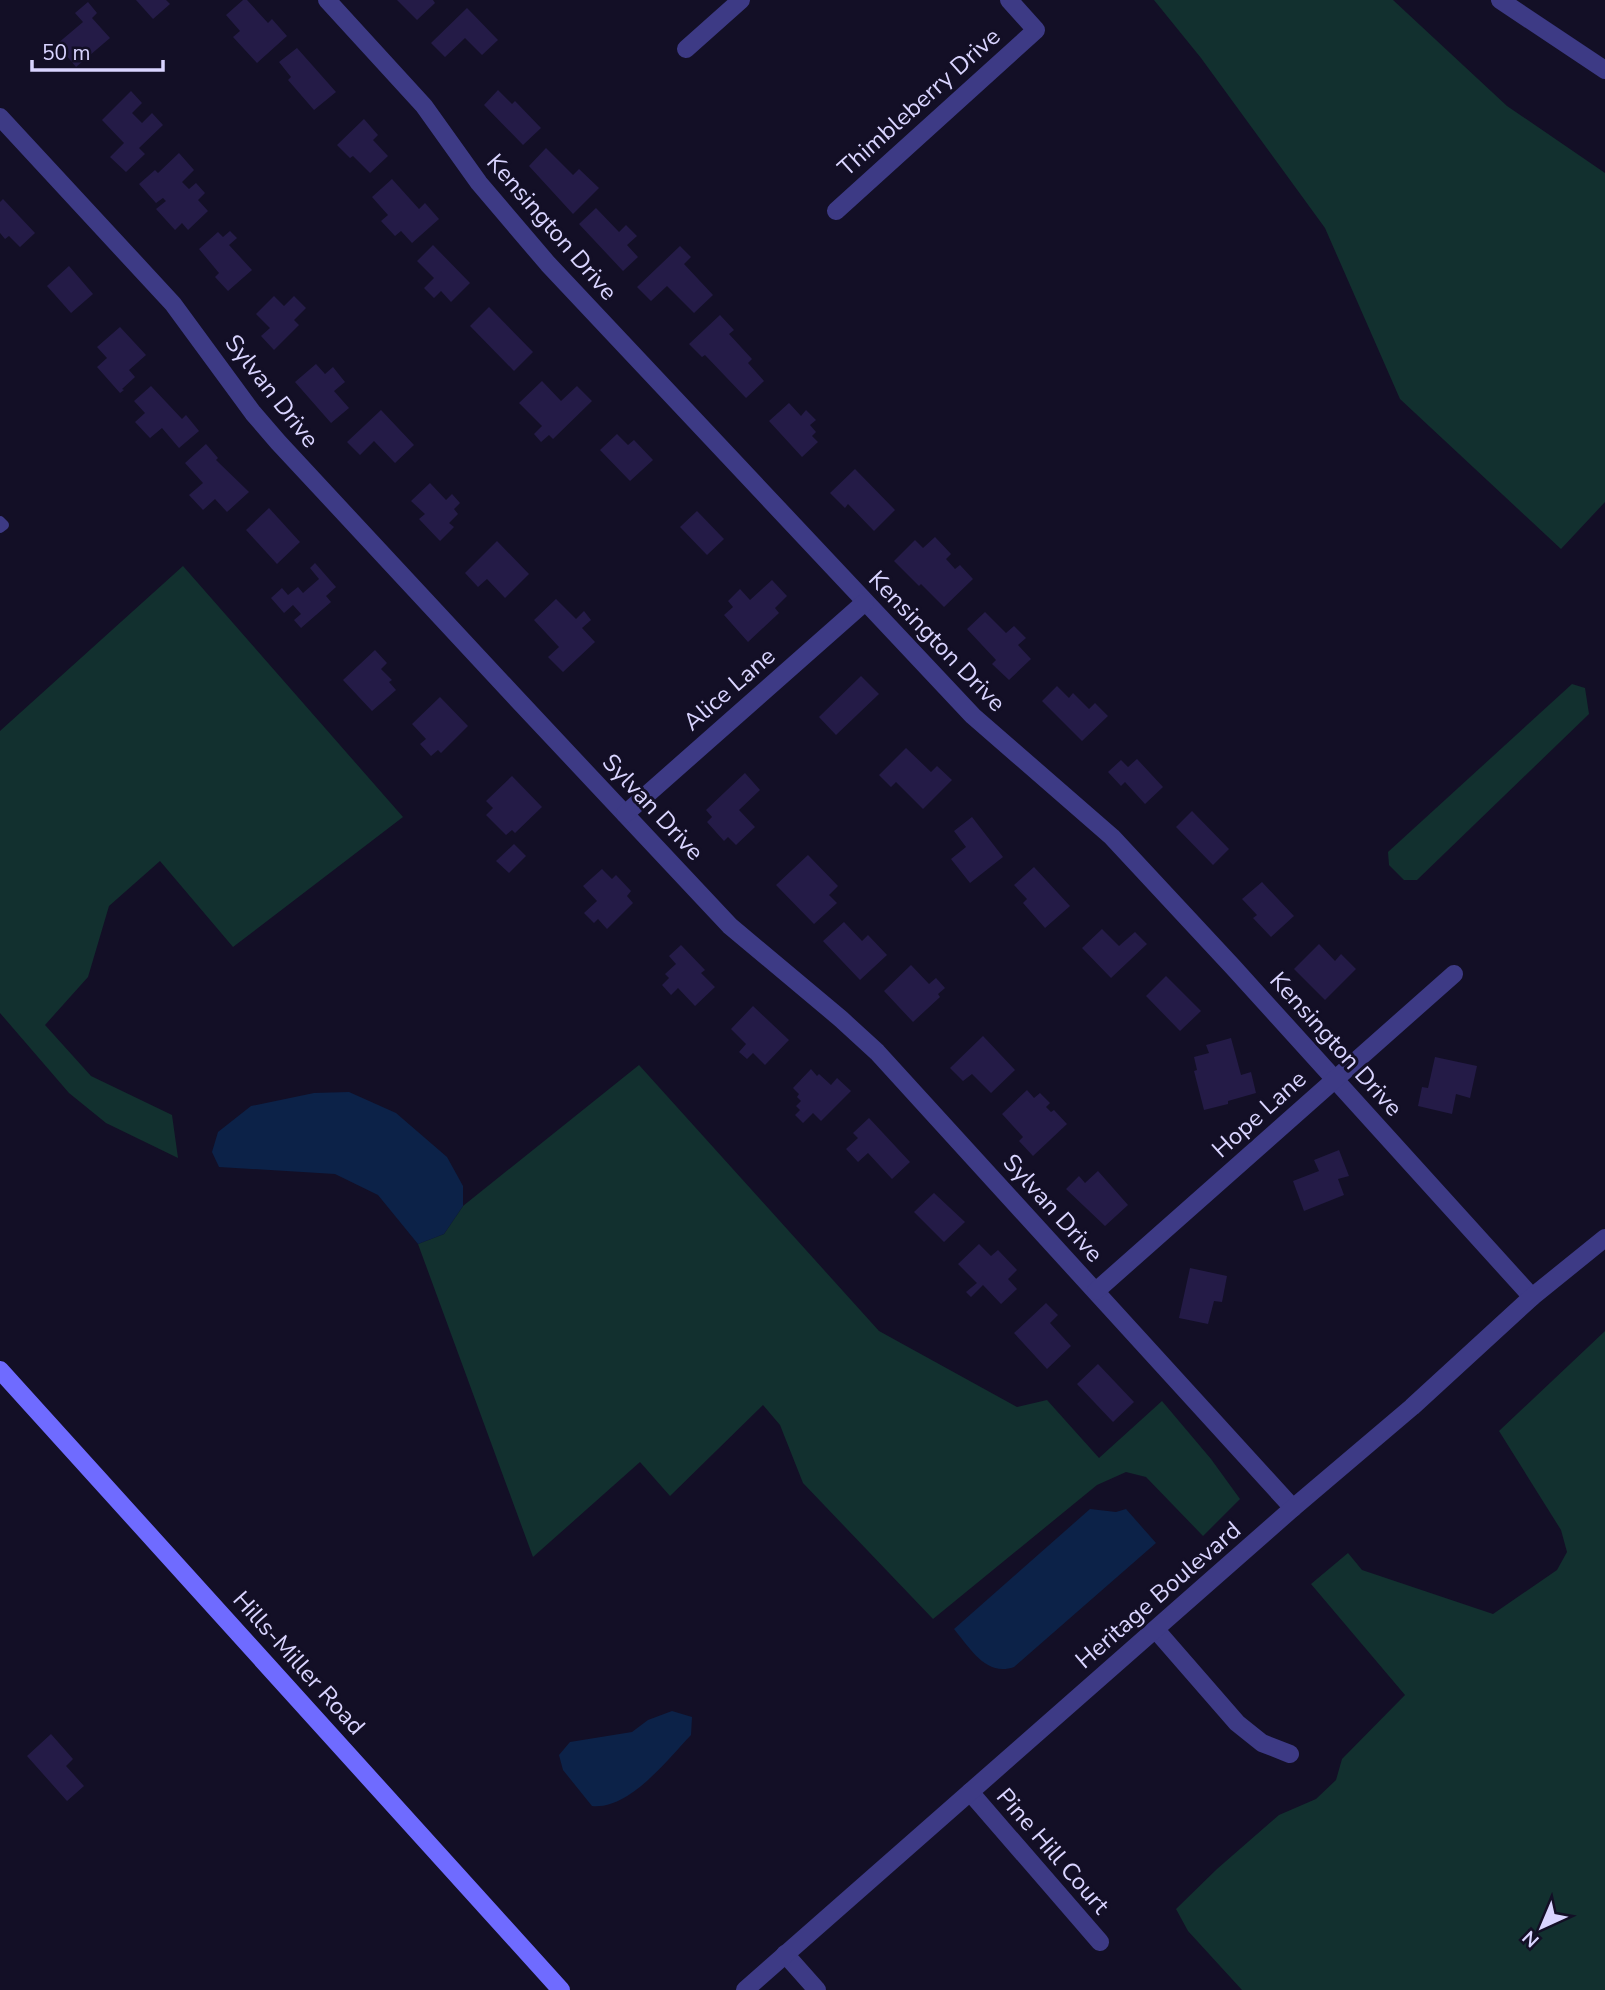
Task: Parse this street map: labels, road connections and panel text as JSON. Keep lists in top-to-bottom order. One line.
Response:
{"streets":{"street":["Thimbleberry Drive","Kensington Drive","Sylvan Drive","Alice Lane","Hope Lane","Heritage Boulevard","Hills-Miller Road","Pine Hill Court"]},"crossings":[["Kensington Drive","Alice Lane"],["Kensington Drive","Hope Lane"],["Kensington Drive","Heritage Boulevard"],["Sylvan Drive","Alice Lane"],["Sylvan Drive","Hope Lane"],["Sylvan Drive","Heritage Boulevard"],["Heritage Boulevard","Pine Hill Court"]],"scale_bar":"50 m","north":"bottom left"}
